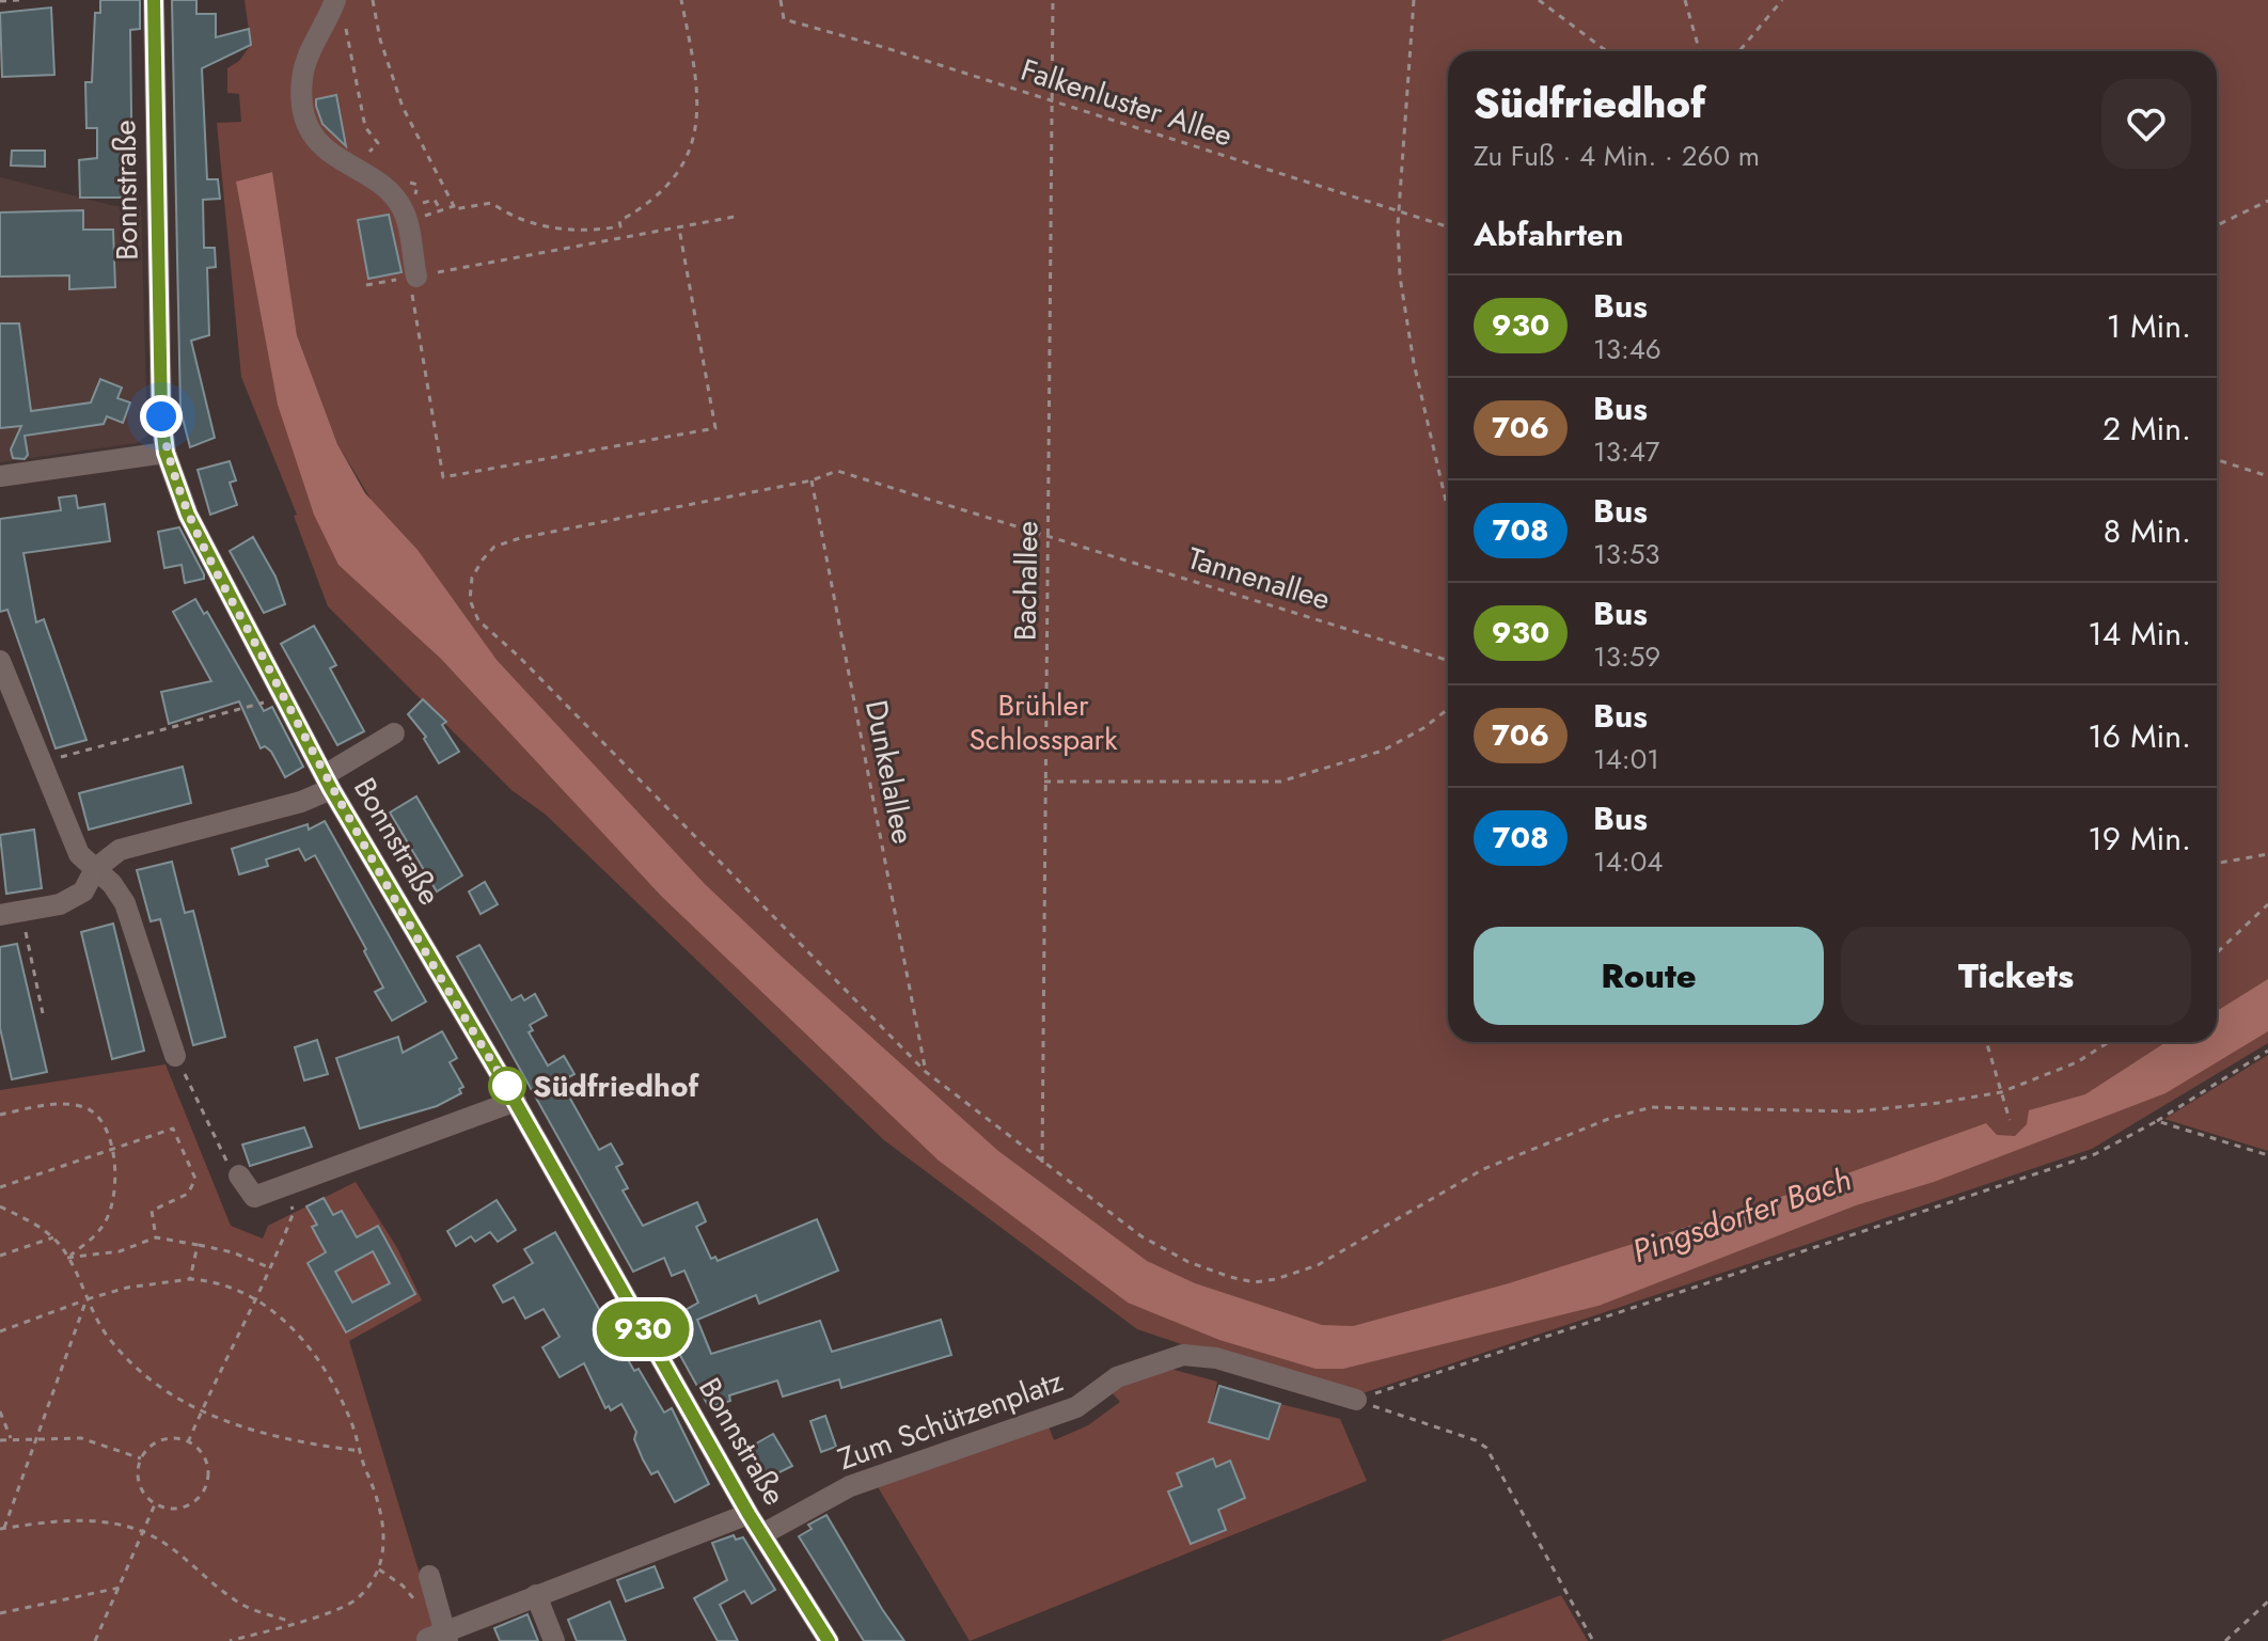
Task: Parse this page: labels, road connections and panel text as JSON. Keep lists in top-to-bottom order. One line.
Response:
{"streets":{"street":["Bonnstraße","Zum Schützenplatz"],"path":["Falkenluster Allee","Tannenallee","Bachallee","Dunkelallee"]},"crossings":[["Falkenluster Allee","Bachallee"],["Bonnstraße","Zum Schützenplatz"],["Tannenallee","Bachallee"],["Tannenallee","Dunkelallee"]],"water":["Pingsdorfer Bach"],"parks":["Brühler Schlosspark"],"places":["Südfriedhof"],"lines":["bus line 930"],"page":{"on_map":"930","heading":[["Südfriedhof","Zu Fuß · 4 Min. · 260 m"],"Abfahrten"],"list":[{"mark":"930","name":"Bus","note":"13:46","value":"1 Min."},{"mark":"706","name":"Bus","note":"13:47","value":"2 Min."},{"mark":"708","name":"Bus","note":"13:53","value":"8 Min."},{"mark":"930","name":"Bus","note":"13:59","value":"14 Min."},{"mark":"706","name":"Bus","note":"14:01","value":"16 Min."},{"mark":"708","name":"Bus","note":"14:04","value":"19 Min."}],"buttons":["Route","Tickets"]}}
